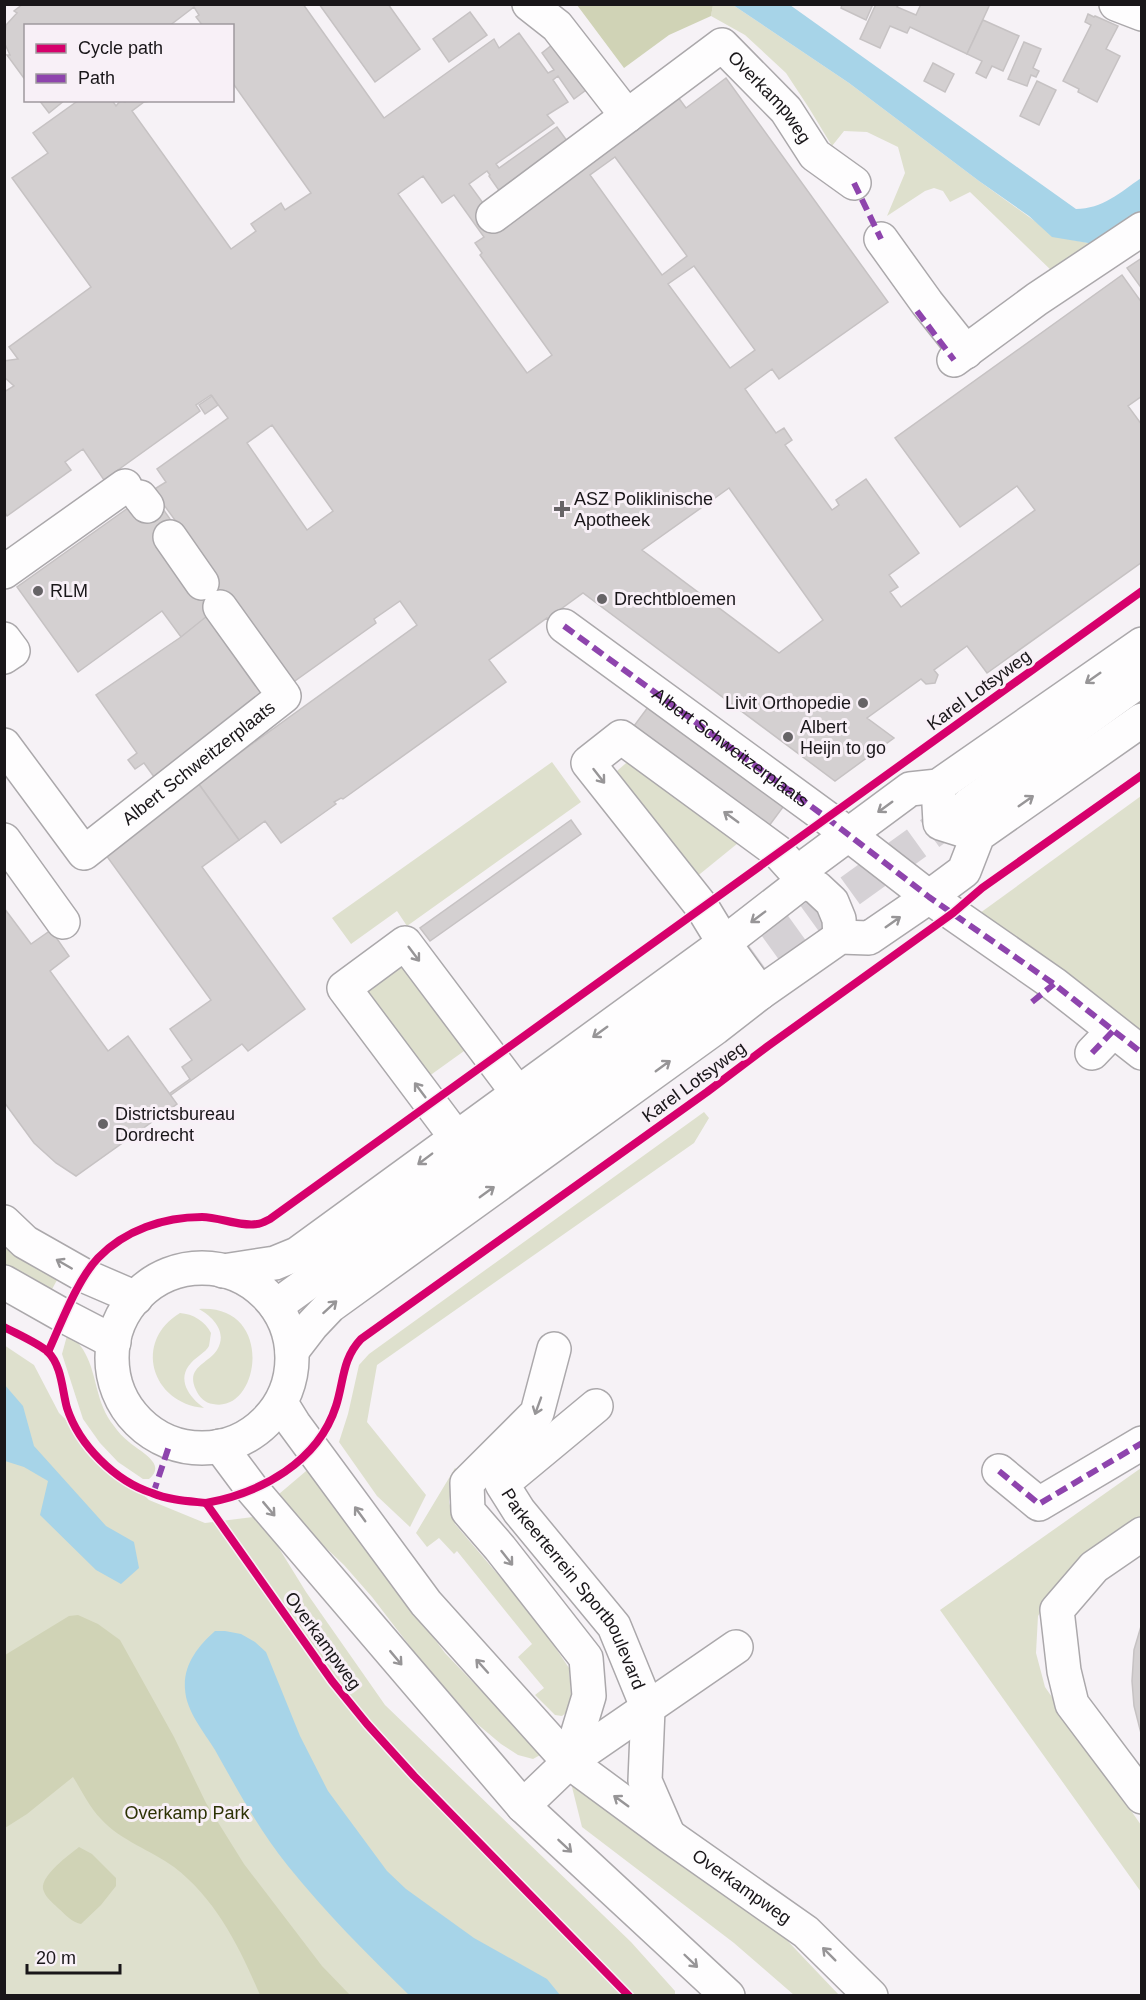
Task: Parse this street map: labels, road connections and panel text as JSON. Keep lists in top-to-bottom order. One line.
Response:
{"streets":{"street":["Overkampweg","Karel Lotsyweg","Albert Schweitzerplaats","Parkeerterrein Sportboulevard"]},"crossings":[["Overkampweg","Karel Lotsyweg"],["Overkampweg","Parkeerterrein Sportboulevard"]],"parks":["Overkamp Park"],"places":{"health":["ASZ Poliklinische Apotheek"],"other":["RLM","Drechtbloemen","Livit Orthopedie","Albert Heijn to go","Districtsbureau Dordrecht"]},"legend":["Cycle path","Path"],"scale_bar":"20 m"}
